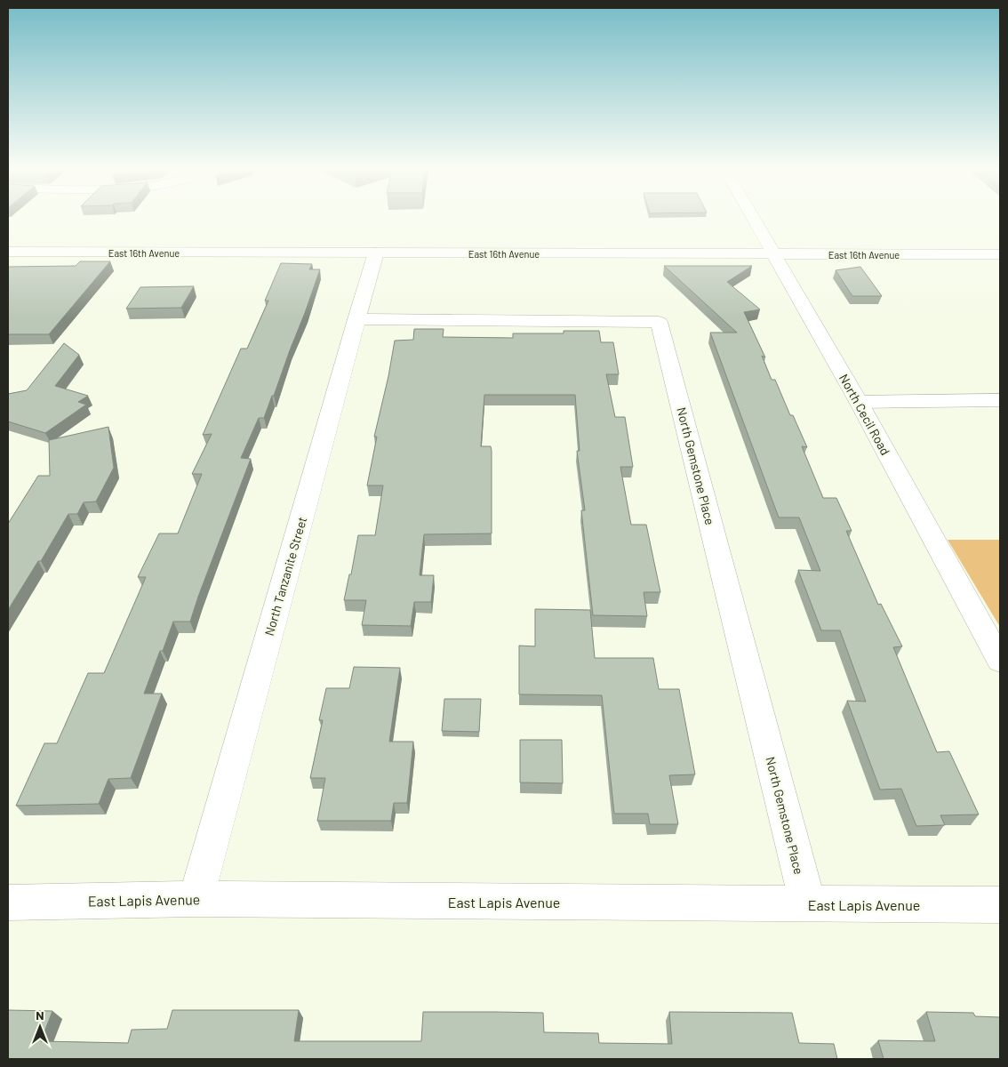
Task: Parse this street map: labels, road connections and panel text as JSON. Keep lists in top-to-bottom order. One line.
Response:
{"streets":{"street":["East 16th Avenue","North Cecil Road","North Gemstone Place","North Tanzanite Street","East Lapis Avenue"]},"crossings":[["East 16th Avenue","North Cecil Road"],["East 16th Avenue","North Tanzanite Street"],["North Gemstone Place","North Tanzanite Street"],["North Gemstone Place","East Lapis Avenue"],["North Tanzanite Street","East Lapis Avenue"]],"north":"top"}
